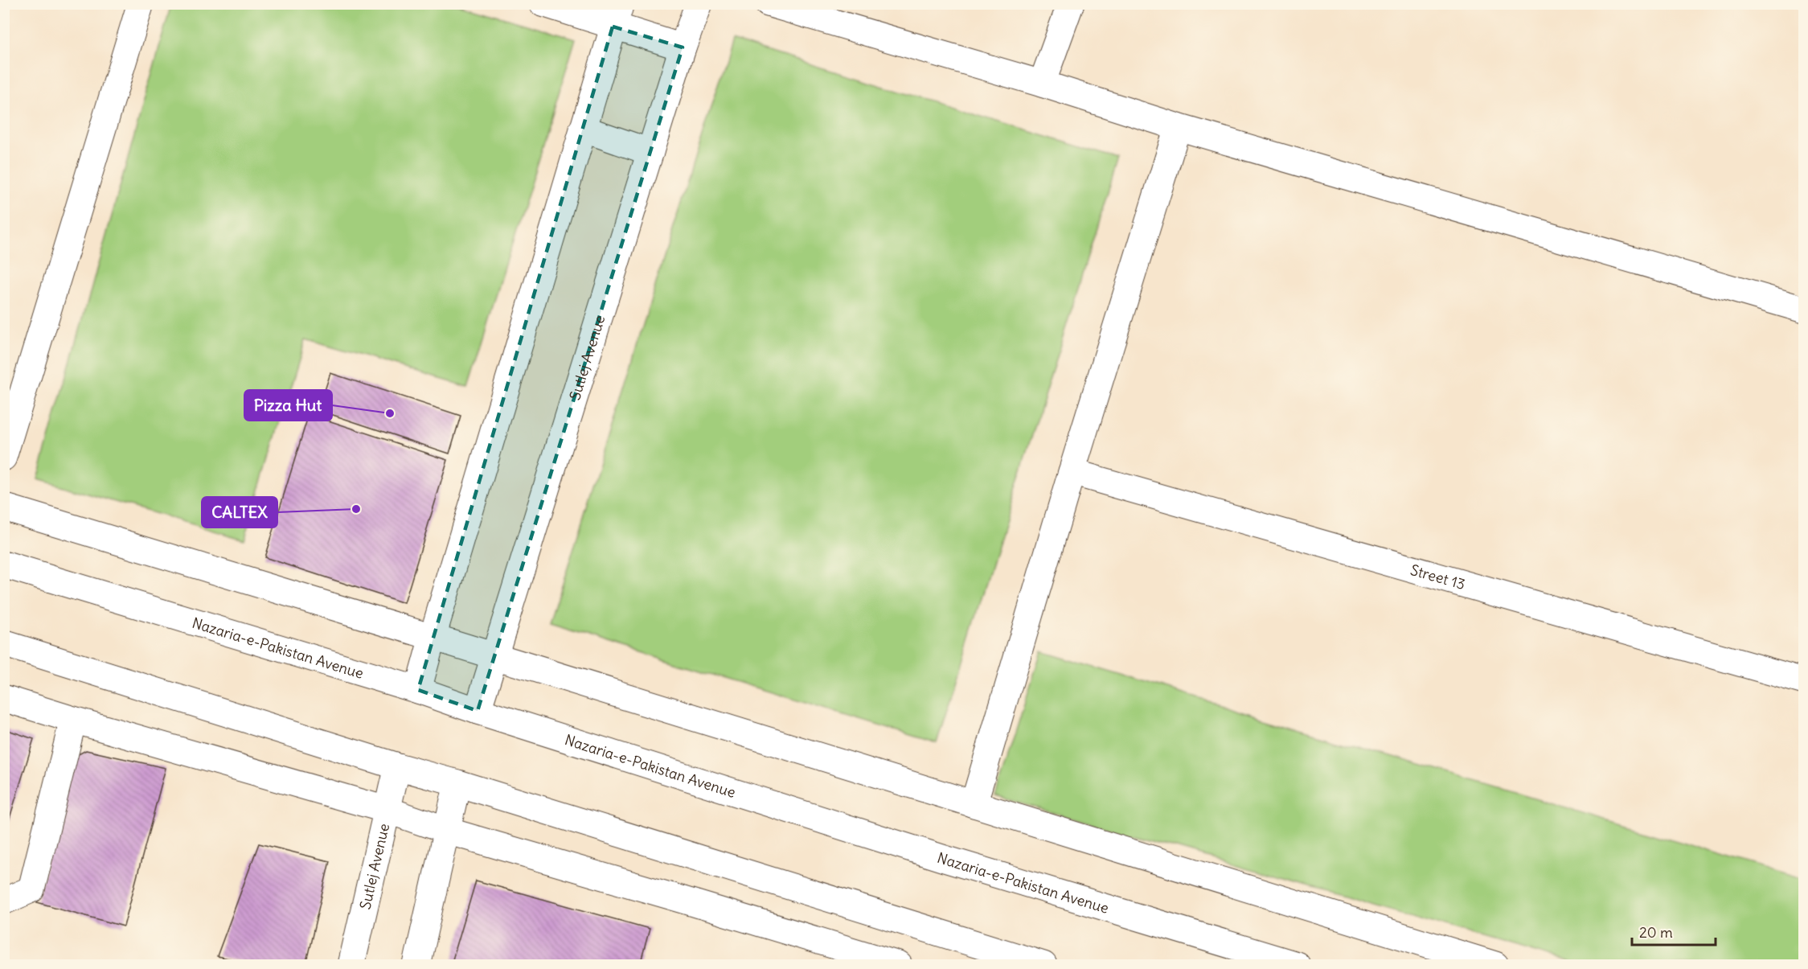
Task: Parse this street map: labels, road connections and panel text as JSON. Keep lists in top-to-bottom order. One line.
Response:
{"streets":{"street":["Sutlej Avenue","Street 13","Nazaria-e-Pakistan Avenue"]},"crossings":[["Sutlej Avenue","Nazaria-e-Pakistan Avenue"]],"places":["Pizza Hut","CALTEX"],"scale_bar":"20 m"}
